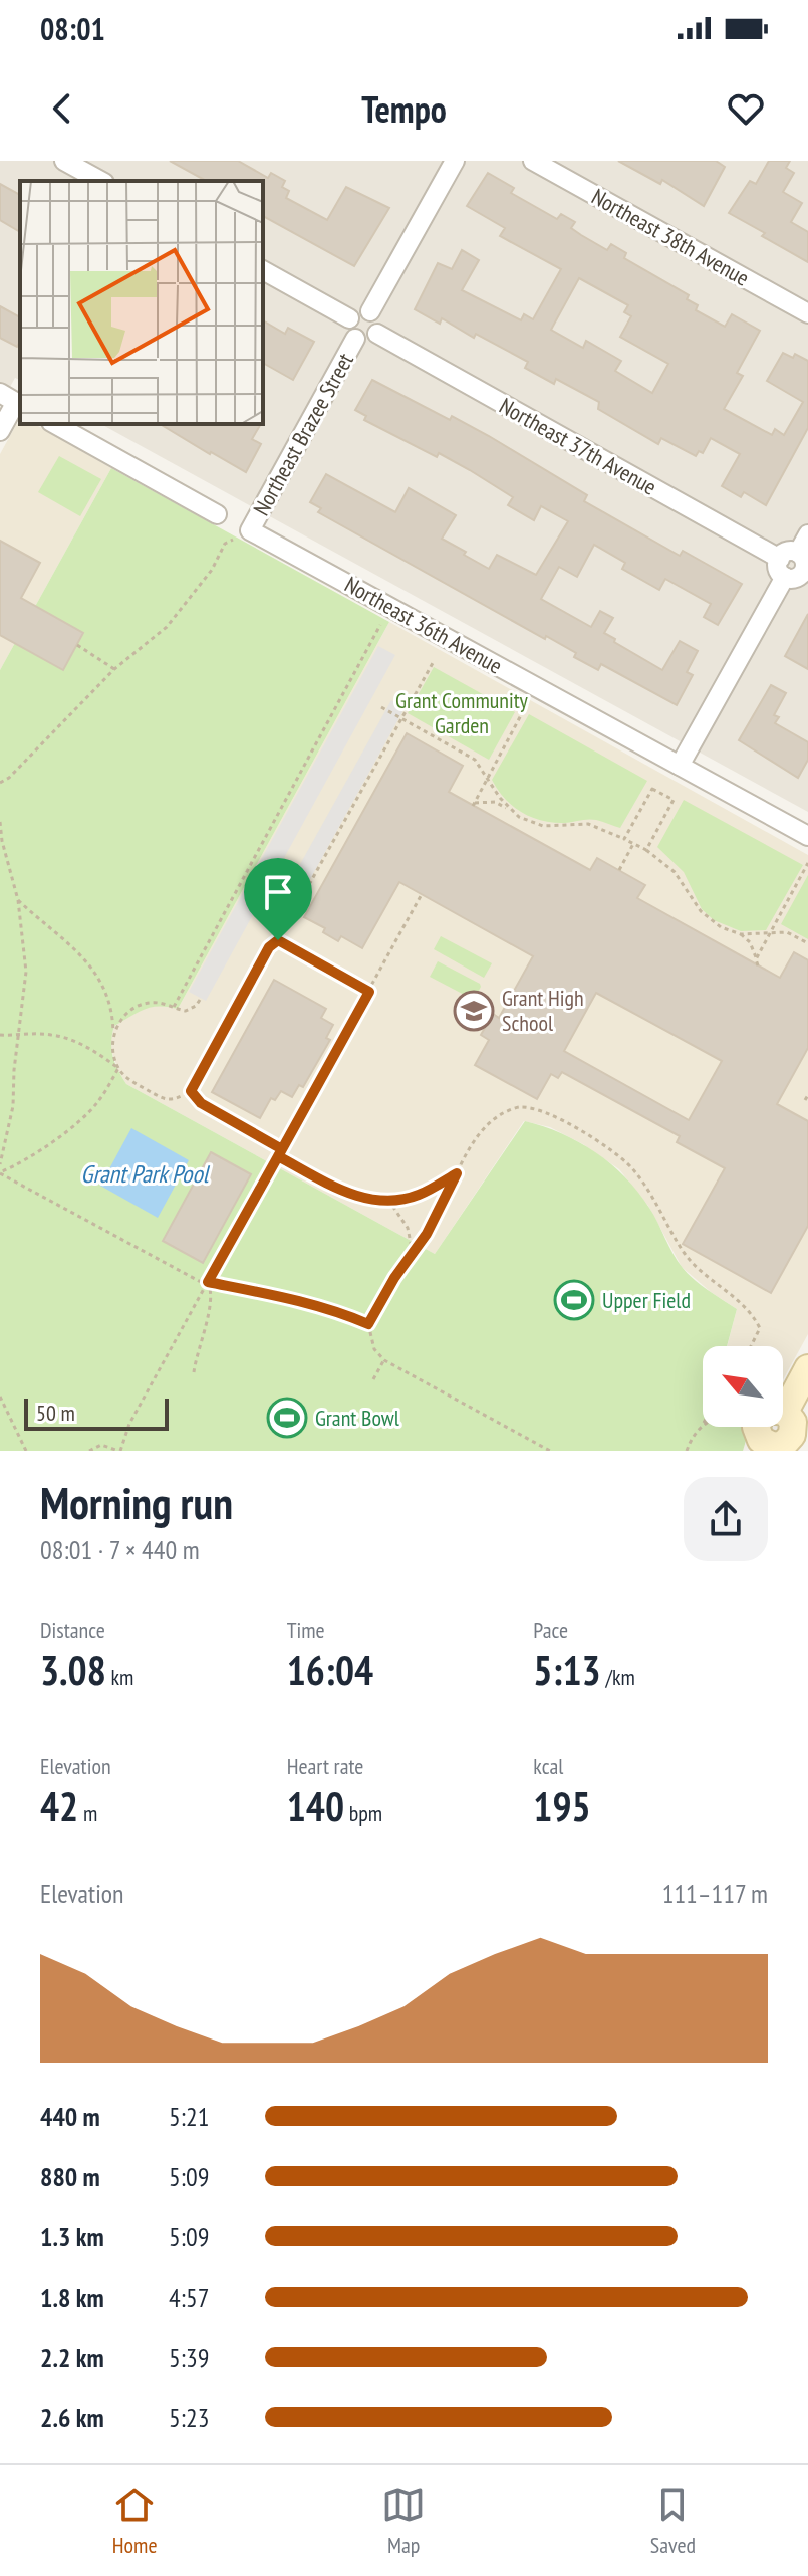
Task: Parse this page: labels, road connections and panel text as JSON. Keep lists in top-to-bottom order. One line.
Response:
{"streets":{"street":["Northeast 38th Avenue","Northeast Brazee Street","Northeast 37th Avenue","Northeast 36th Avenue"]},"crossings":[["Northeast Brazee Street","Northeast 37th Avenue"],["Northeast Brazee Street","Northeast 36th Avenue"]],"water":["Grant Park Pool"],"parks":["Grant Community Garden"],"places":{"school or university":["Grant High School"],"sports":["Upper Field","Grant Bowl"]},"scale_bar":"50 m","north":"top left","page":{"status":"08:01","header":"Tempo","scale":"50 m","heading":["Morning run","08:01 · 7 × 440 m"],"stats":[["Distance","3.08 km"],["Time","16:04"],["Pace","5:13 /km"],["Elevation","42 m"],["Heart rate","140 bpm"],["kcal","195"]],"chart":["Elevation","111–117 m"],"list":[{"name":"440 m","note":"5:21"},{"name":"880 m","note":"5:09"},{"name":"1.3 km","note":"5:09"},{"name":"1.8 km","note":"4:57"},{"name":"2.2 km","note":"5:39"},{"name":"2.6 km","note":"5:23"}],"tabs":["Home","Map","Saved"]}}
